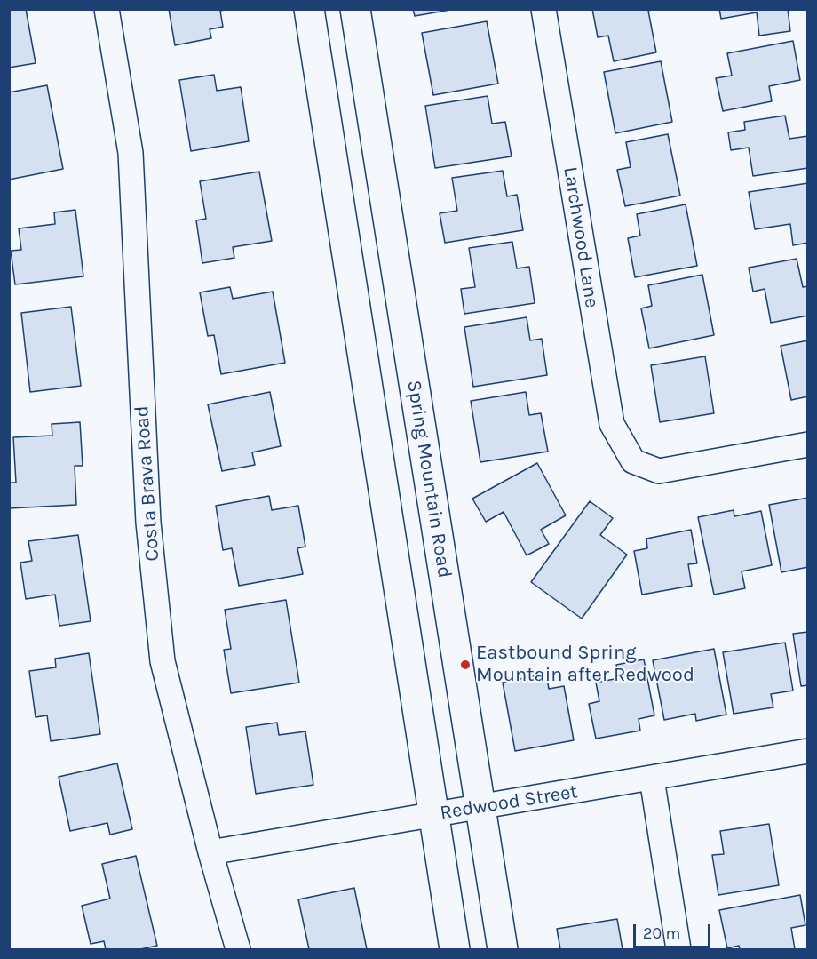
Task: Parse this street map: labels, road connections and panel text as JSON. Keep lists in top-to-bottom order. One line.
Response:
{"streets":{"main road":["Spring Mountain Road"],"street":["Larchwood Lane","Costa Brava Road","Redwood Street"]},"crossings":[["Spring Mountain Road","Redwood Street"],["Costa Brava Road","Redwood Street"]],"places":["Eastbound Spring Mountain after Redwood"],"scale_bar":"20 m"}
